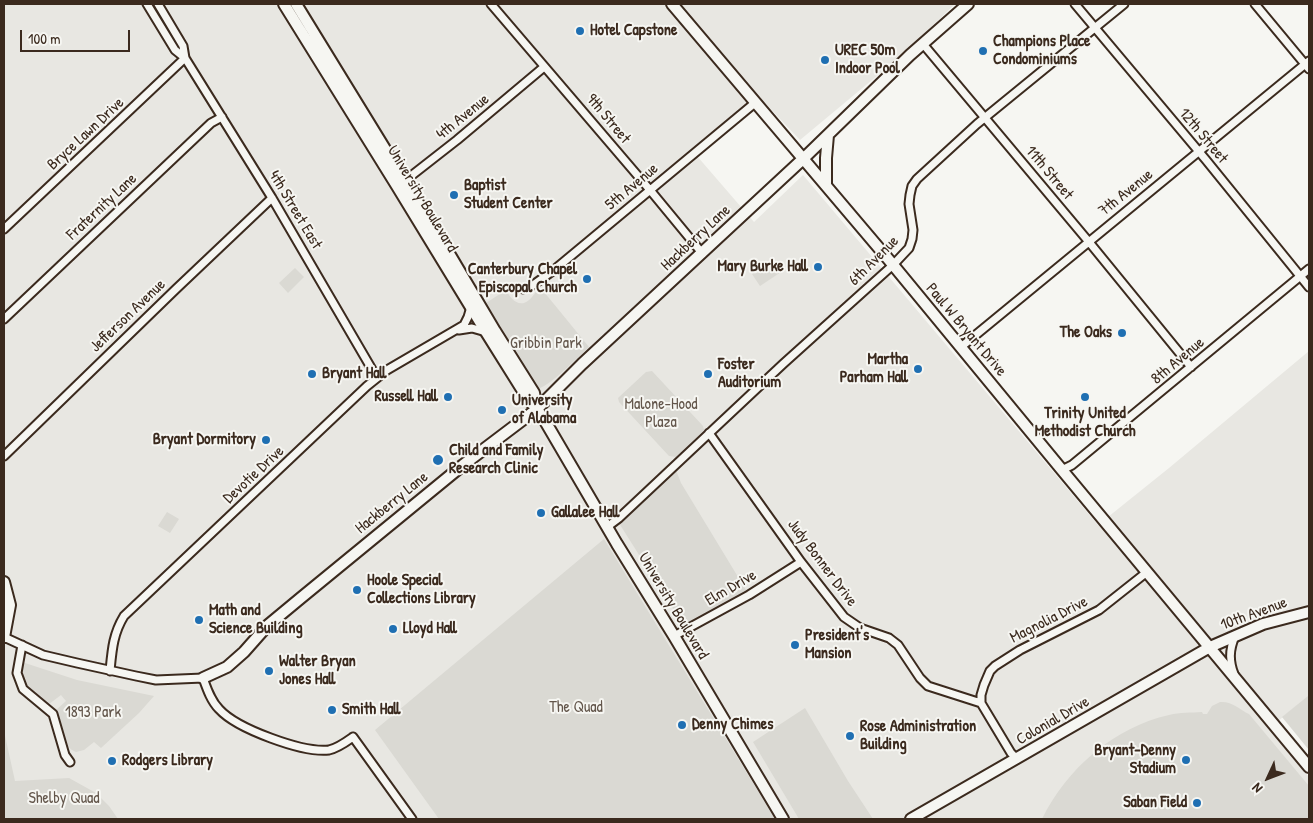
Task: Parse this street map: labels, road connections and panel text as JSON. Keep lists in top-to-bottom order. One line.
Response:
{"streets":{"main road":["University Boulevard","Hackberry Lane","Paul W Bryant Drive","10th Avenue","Colonial Drive"],"street":["4th Avenue","9th Street","Bryce Lawn Drive","12th Street","11th Street","5th Avenue","7th Avenue","Fraternity Lane","4th Street East","6th Avenue","Jefferson Avenue","8th Avenue","Devotie Drive","Judy Bonner Drive","Elm Drive","Magnolia Drive"]},"crossings":[["4th Avenue","9th Street"],["4th Avenue","University Boulevard"],["9th Street","5th Avenue"],["9th Street","Hackberry Lane"],["Bryce Lawn Drive","4th Street East"],["12th Street","7th Avenue"],["12th Street","6th Avenue"],["12th Street","8th Avenue"],["11th Street","7th Avenue"],["11th Street","Hackberry Lane"],["11th Street","6th Avenue"],["11th Street","8th Avenue"],["5th Avenue","Paul W Bryant Drive"],["7th Avenue","Paul W Bryant Drive"],["University Boulevard","Hackberry Lane"],["University Boulevard","6th Avenue"],["University Boulevard","Devotie Drive"],["University Boulevard","Elm Drive"],["Fraternity Lane","4th Street East"],["4th Street East","Jefferson Avenue"],["4th Street East","Devotie Drive"],["Hackberry Lane","Paul W Bryant Drive"],["Hackberry Lane","Devotie Drive"],["6th Avenue","Paul W Bryant Drive"],["6th Avenue","Judy Bonner Drive"],["Paul W Bryant Drive","8th Avenue"],["Paul W Bryant Drive","10th Avenue"],["Paul W Bryant Drive","Magnolia Drive"],["Paul W Bryant Drive","Colonial Drive"],["Judy Bonner Drive","Elm Drive"],["Judy Bonner Drive","Magnolia Drive"],["10th Avenue","Colonial Drive"]],"parks":["Gribbin Park","Malone-Hood Plaza","The Quad","1893 Park","Shelby Quad"],"places":["Hotel Capstone","Champions Place Condominiums","UREC 50m Indoor Pool","Baptist Student Center","Mary Burke Hall","Canterbury Chapel Episcopal Church","The Oaks","Martha Parham Hall","Bryant Hall","Foster Auditorium","Russell Hall","Trinity United Methodist Church","University of Alabama","Bryant Dormitory","Child and Family Research Clinic","Gallalee Hall","Hoole Special Collections Library","Math and Science Building","Lloyd Hall","President's Mansion","Walter Bryan Jones Hall","Smith Hall","Denny Chimes","Rose Administration Building","Bryant-Denny Stadium","Rodgers Library","Saban Field"],"scale_bar":"100 m","north":"bottom left"}
